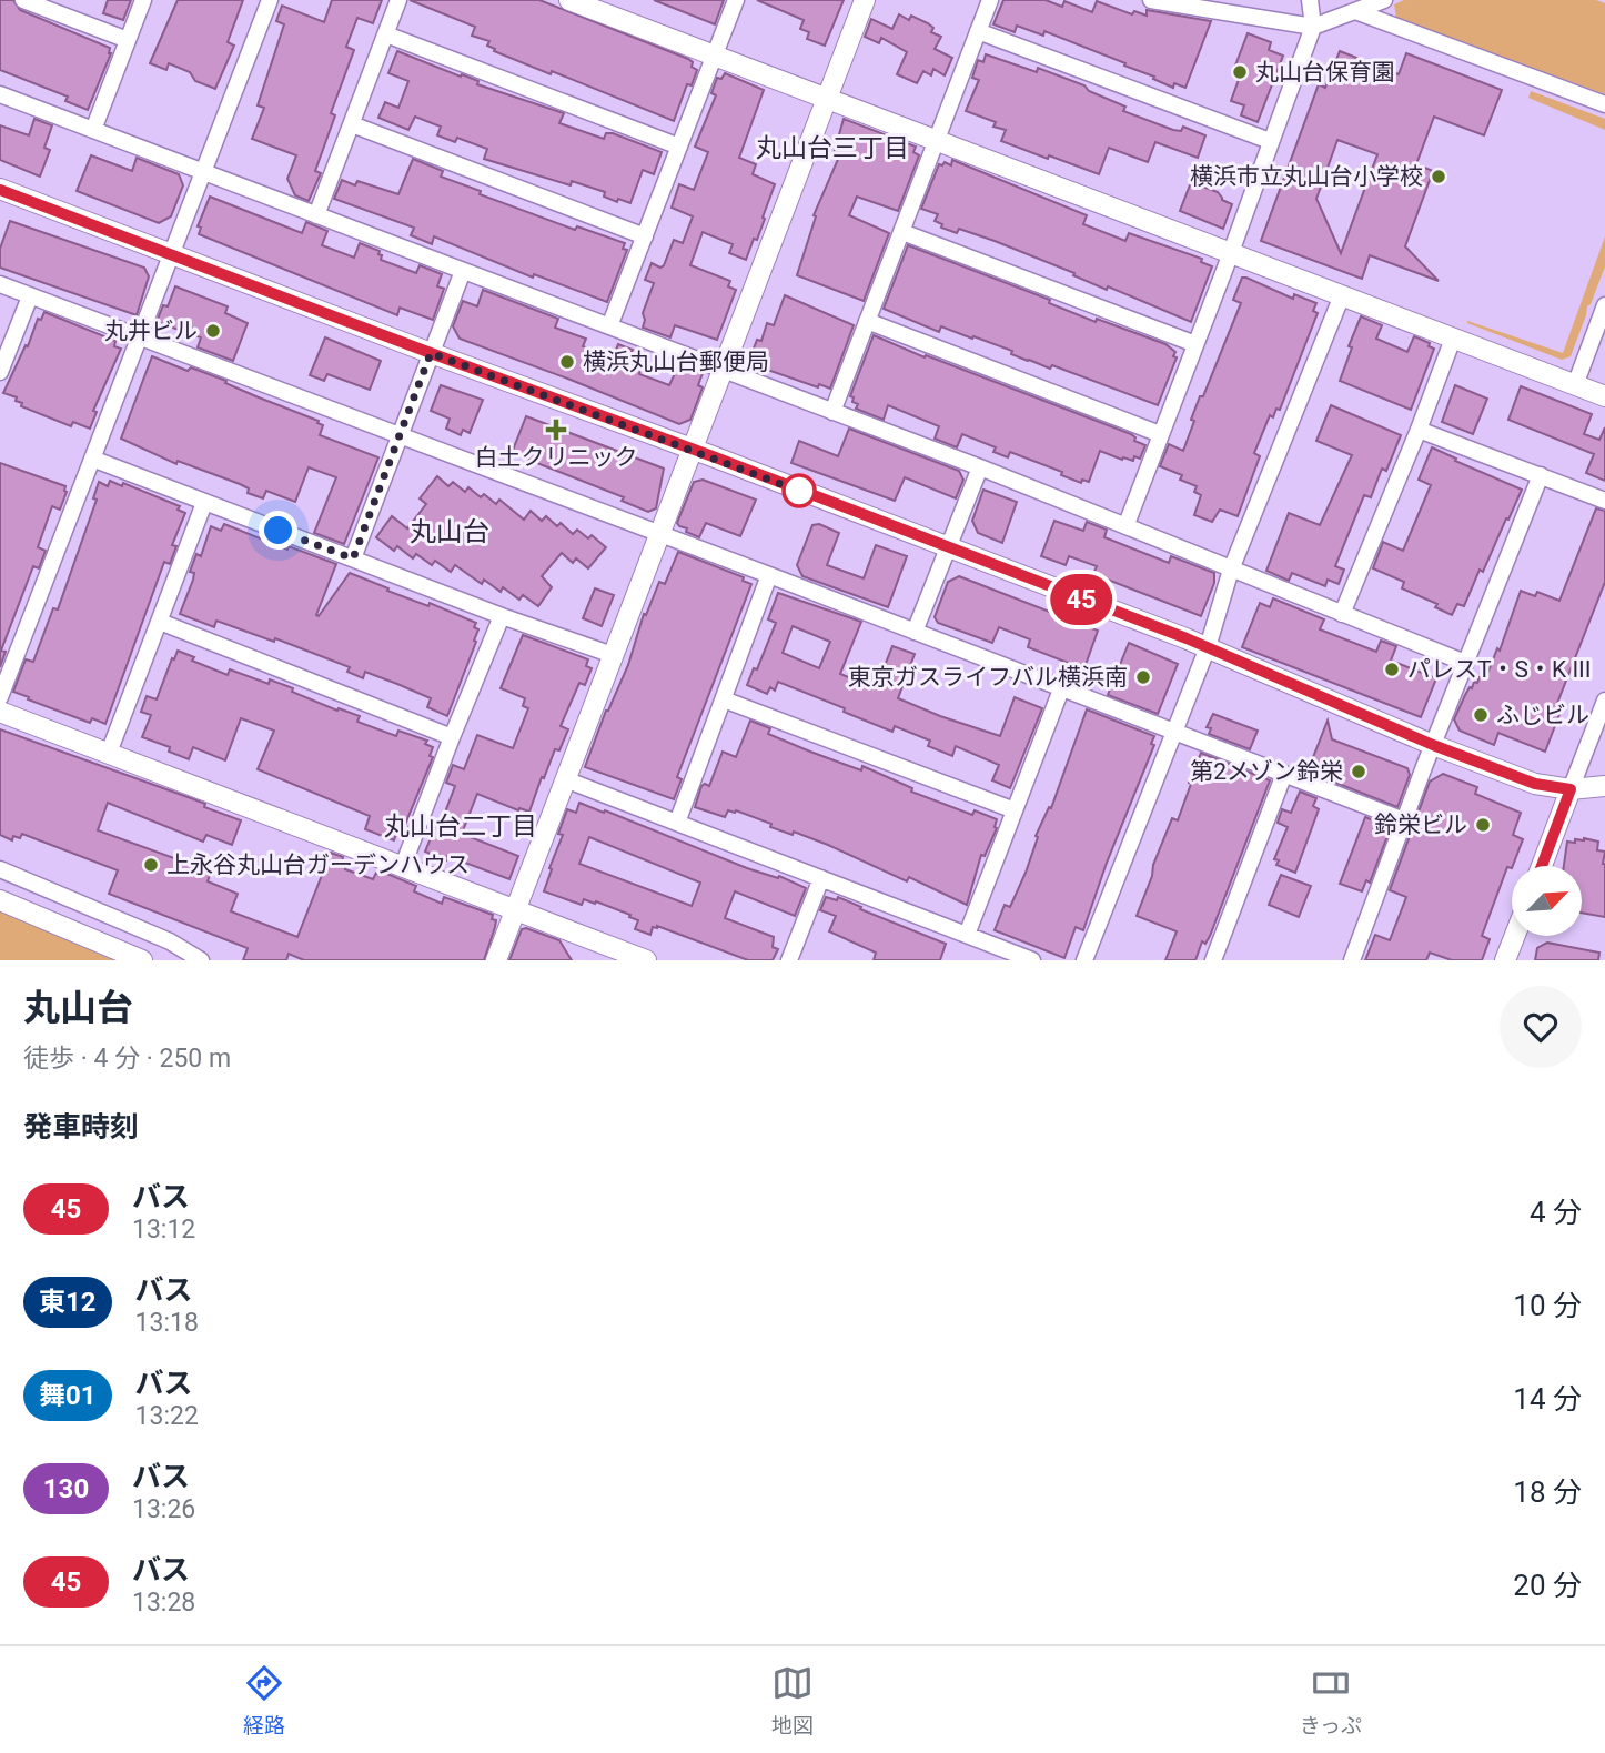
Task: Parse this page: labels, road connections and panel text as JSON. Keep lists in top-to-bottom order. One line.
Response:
{"districts":["丸山台三丁目","丸山台","丸山台二丁目"],"places":{"other":["丸山台保育園","横浜市立丸山台小学校","丸井ビル","横浜丸山台郵便局","パレスT・S・K III","東京ガスライフバル横浜南","ふじビル","第2メゾン鈴栄","鈴栄ビル","上永谷丸山台ガーデンハウス"],"health":["白土クリニック"]},"lines":["bus line 45"],"north":"top right","page":{"on_map":"45","heading":[["丸山台","徒歩 · 4 分 · 250 m"],"発車時刻"],"list":[{"mark":"45","name":"バス","note":"13:12","value":"4 分"},{"mark":"東12","name":"バス","note":"13:18","value":"10 分"},{"mark":"舞01","name":"バス","note":"13:22","value":"14 分"},{"mark":"130","name":"バス","note":"13:26","value":"18 分"},{"mark":"45","name":"バス","note":"13:28","value":"20 分"}],"tabs":["経路","地図","きっぷ"]}}
